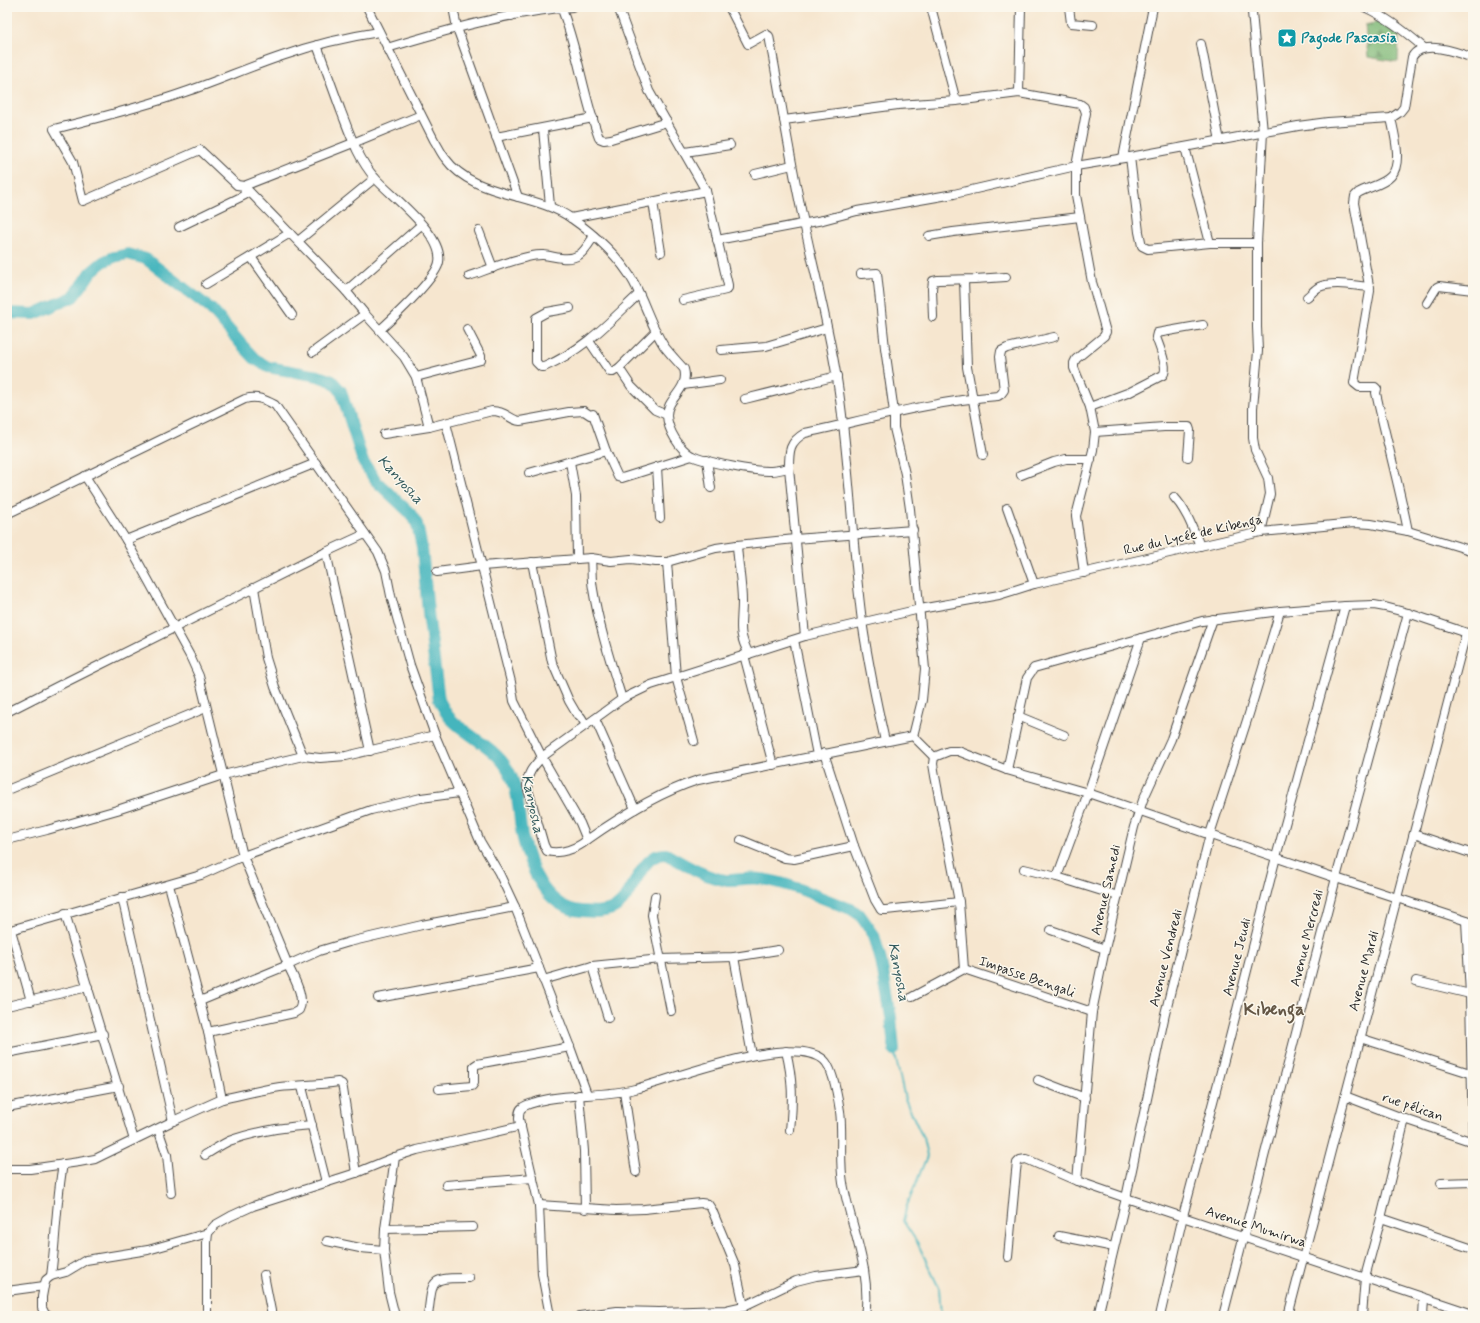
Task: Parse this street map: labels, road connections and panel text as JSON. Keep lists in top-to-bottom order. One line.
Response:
{"streets":{"street":["Rue du Lycée de Kibenga","Avenue Samedi","Avenue Mercredi","Avenue Jeudi","Avenue Vendredi","Avenue Mardi","Impasse Bengali","rue pélican","Avenue Mumirwa"]},"crossings":[["Avenue Samedi","Impasse Bengali"],["Avenue Samedi","Avenue Mumirwa"],["Avenue Mercredi","Avenue Mumirwa"],["Avenue Jeudi","Avenue Mumirwa"],["Avenue Vendredi","Avenue Mumirwa"],["Avenue Mardi","rue pélican"],["Avenue Mardi","Avenue Mumirwa"]],"districts":["Kibenga"],"water":["Kanyosha"],"places":{"place":["Pagode Pascasia"]}}
